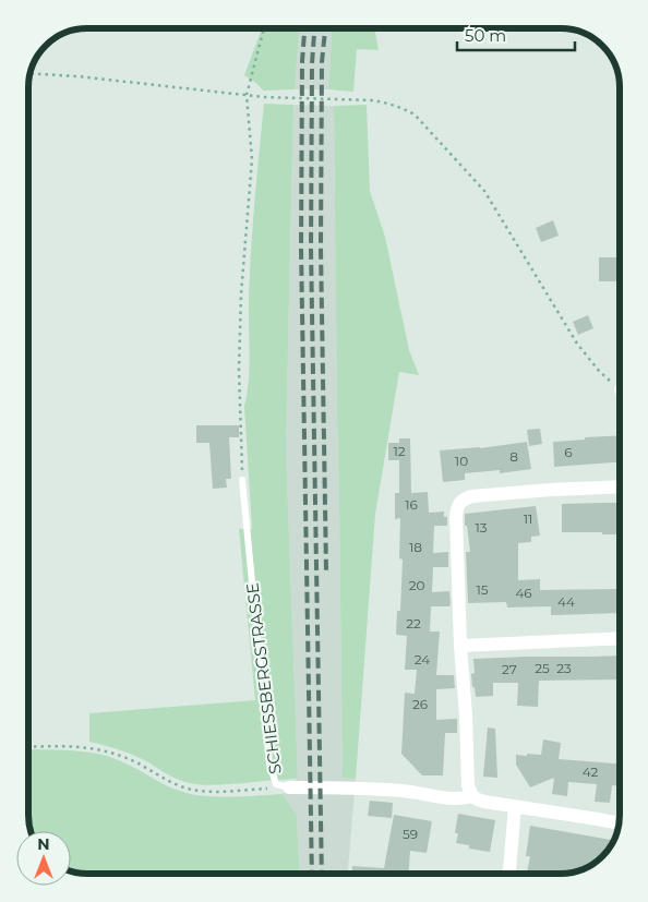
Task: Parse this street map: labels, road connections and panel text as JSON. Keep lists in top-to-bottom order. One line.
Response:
{"streets":{"street":["SCHIESSBERGSTRASSE"]},"house_numbers":["12","6","8","10","16","11","13","18","20","15","46","44","22","24","25","23","27","26","42","59"],"scale_bar":"50 m","north":"top"}
